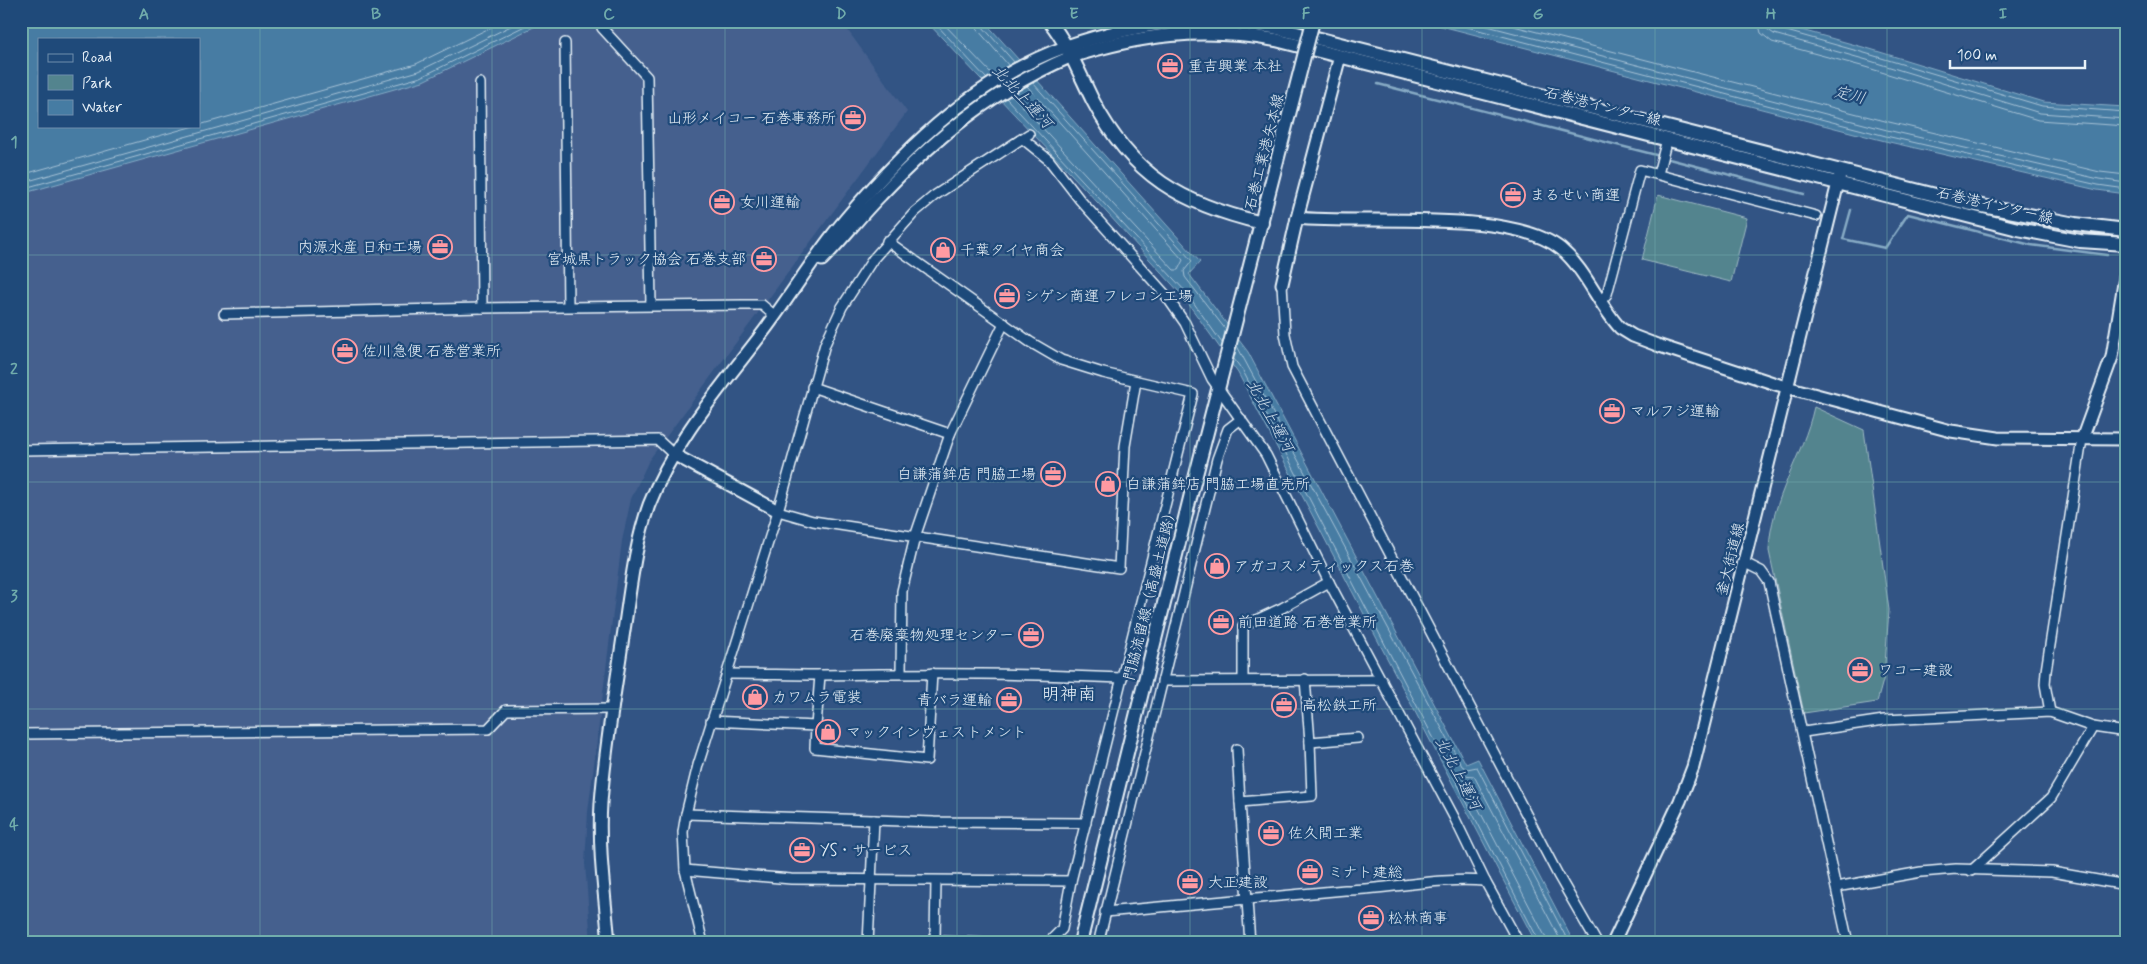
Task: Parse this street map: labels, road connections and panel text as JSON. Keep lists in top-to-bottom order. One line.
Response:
{"streets":{"main road":["石巻港インター線","石巻工業港矢本線","門脇流留線（高盛土道路）"],"street":["釜大街道線"]},"crossings":[["石巻港インター線","石巻工業港矢本線"],["石巻港インター線","釜大街道線"],["石巻工業港矢本線","門脇流留線（高盛土道路）"]],"districts":["明神南"],"water":["定川","北北上運河"],"places":{"office":["重吉興業 本社","山形メイコー 石巻事務所","まるせい商運","女川運輸","内源水産 日和工場","宮城県トラック協会 石巻支部","シゲン商運 フレコン工場","佐川急便 石巻営業所","マルフジ運輸","白謙蒲鉾店 門脇工場","前田道路 石巻営業所","石巻廃棄物処理センター","ワコー建設","青バラ運輸","高松鉄工所","佐久間工業","YS・サービス","ミナト建総","大正建設","松林商事"],"shop":["千葉タイヤ商会","白謙蒲鉾店 門脇工場直売所","アガコスメティックス石巻","カワムラ電装","マックインヴェストメント"]},"legend":["Road","Park","Water"],"scale_bar":"100 m","grid":{"columns":["A","B","C","D","E","F","G","H","I"],"rows":["1","2","3","4"]}}
